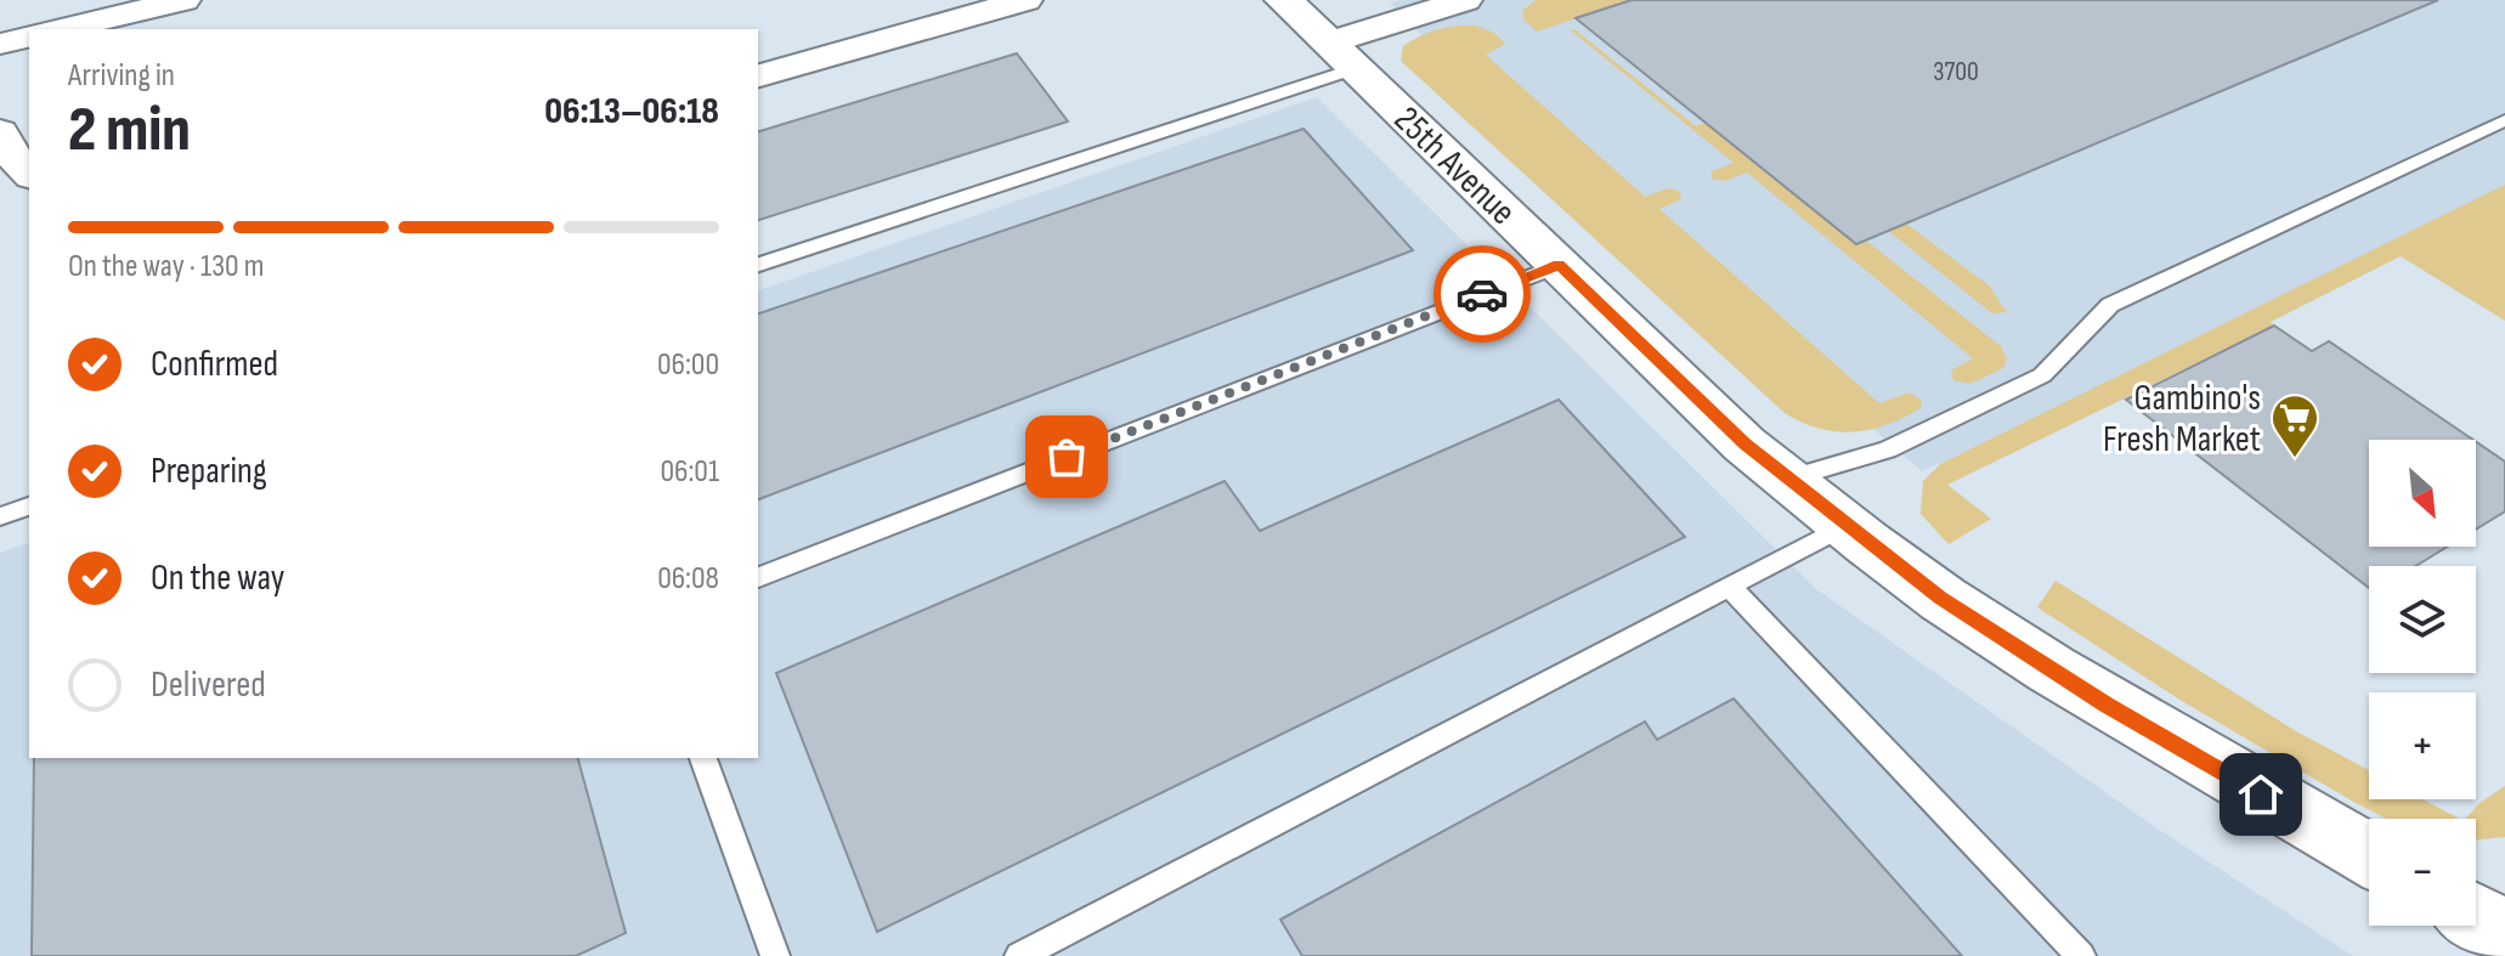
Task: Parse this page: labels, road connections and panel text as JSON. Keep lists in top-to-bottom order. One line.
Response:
{"streets":{"street":["25th Avenue"]},"places":{"supermarket":["Gambino's Fresh Market"]},"house_numbers":["3700"],"north":"bottom right","page":{"heading":["2 min","Arriving in","06:13–06:18"],"bar":"On the way · 130 m","list":[["Confirmed","06:00"],["Preparing","06:01"],["On the way","06:08"],"Delivered"],"map_buttons":["+","−"]}}
